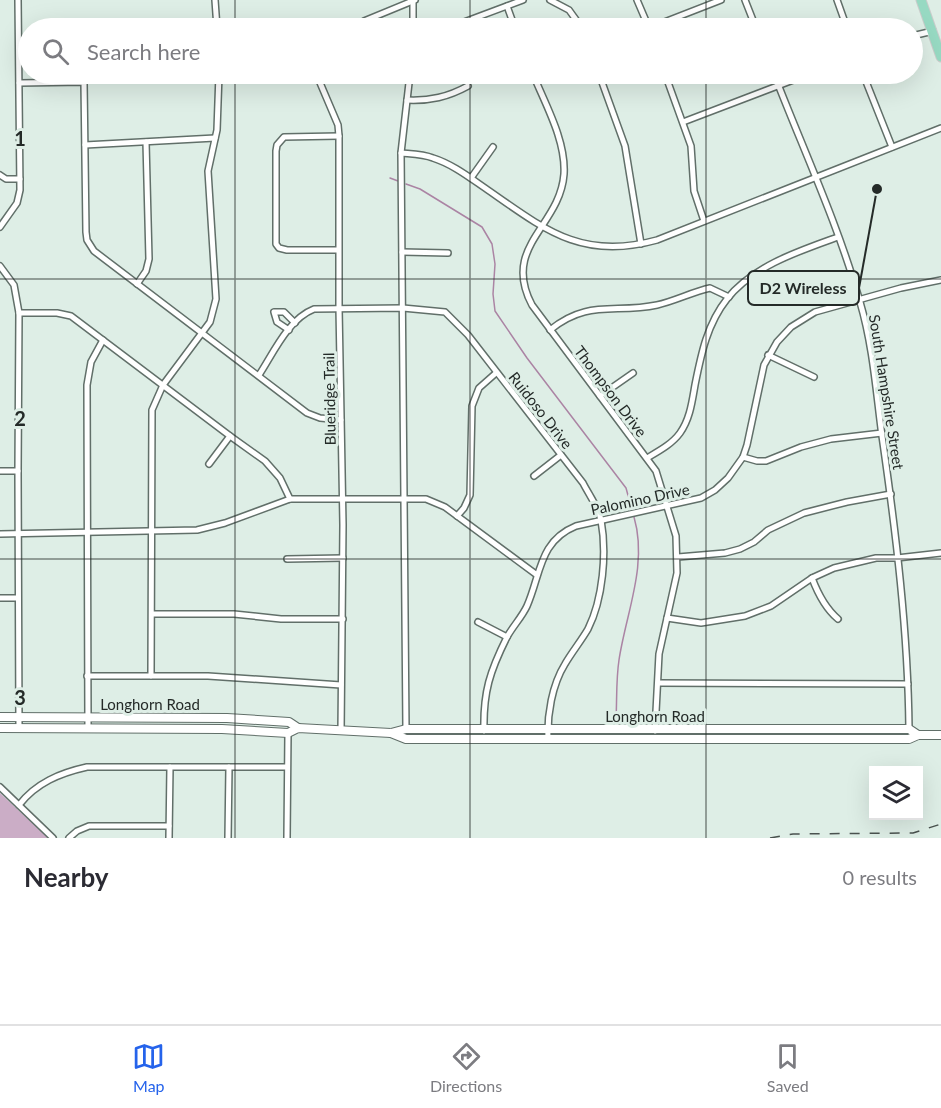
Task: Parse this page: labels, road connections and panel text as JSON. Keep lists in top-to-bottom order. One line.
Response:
{"streets":{"main road":["Longhorn Road"],"street":["Thompson Drive","South Hampshire Street","Blueridge Trail","Ruidoso Drive","Palomino Drive"]},"crossings":[["Thompson Drive","Palomino Drive"],["Thompson Drive","Longhorn Road"],["South Hampshire Street","Palomino Drive"],["South Hampshire Street","Longhorn Road"],["Blueridge Trail","Ruidoso Drive"],["Blueridge Trail","Longhorn Road"],["Ruidoso Drive","Palomino Drive"],["Ruidoso Drive","Longhorn Road"],["Palomino Drive","Longhorn Road"]],"places":["D2 Wireless"],"page":{"search":"Search here","heading":["Nearby","0 results"],"nav":["Map","Directions","Saved"]},"grid":{"rows":["1","2","3"]}}
